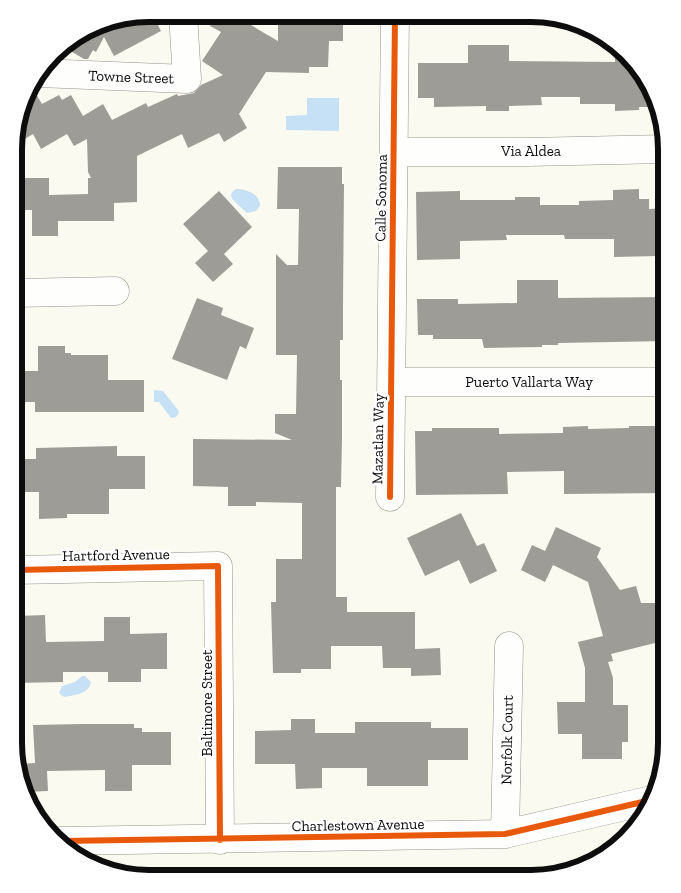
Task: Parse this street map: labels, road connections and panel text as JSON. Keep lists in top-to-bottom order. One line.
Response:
{"streets":{"street":["Towne Street","Via Aldea","Calle Sonoma","Puerto Vallarta Way","Mazatlan Way","Hartford Avenue","Baltimore Street","Norfolk Court","Charlestown Avenue"]},"crossings":[["Via Aldea","Calle Sonoma"],["Calle Sonoma","Puerto Vallarta Way"],["Calle Sonoma","Mazatlan Way"],["Puerto Vallarta Way","Mazatlan Way"],["Hartford Avenue","Baltimore Street"],["Baltimore Street","Charlestown Avenue"],["Norfolk Court","Charlestown Avenue"]]}
